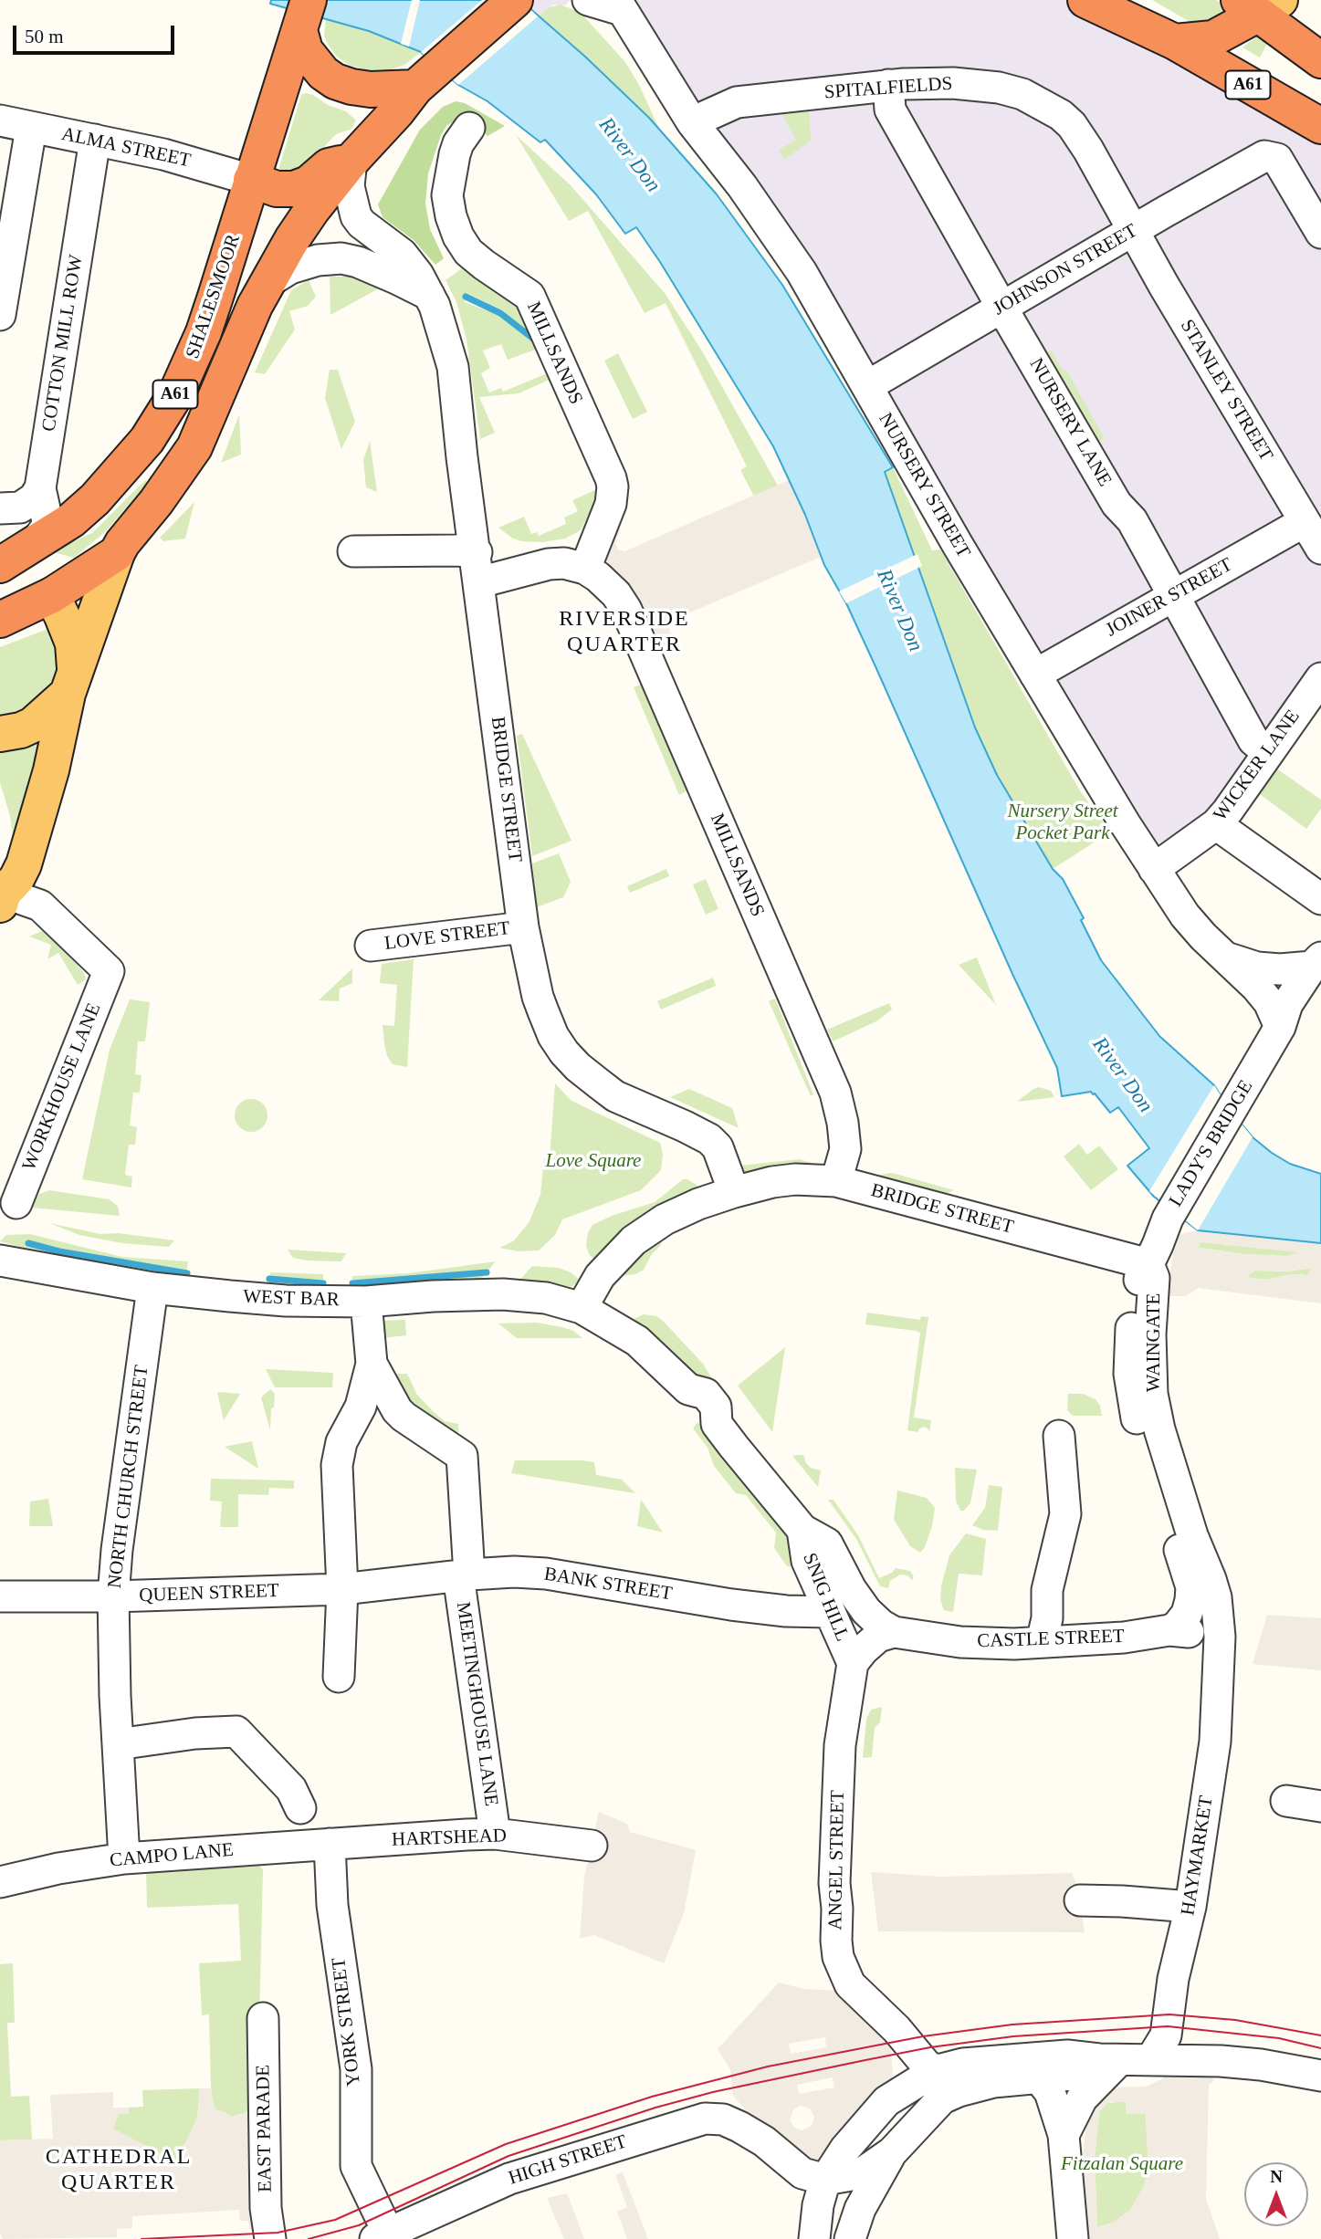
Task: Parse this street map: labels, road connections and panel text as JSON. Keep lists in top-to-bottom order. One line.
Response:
{"streets":{"highway":["A61","SHALESMOOR"],"street":["SPITALFIELDS","ALMA STREET","JOHNSON STREET","COTTON MILL ROW","MILLSANDS","STANLEY STREET","NURSERY LANE","NURSERY STREET","JOINER STREET","WICKER LANE","BRIDGE STREET","LOVE STREET","WORKHOUSE LANE","LADY'S BRIDGE","WEST BAR","WAINGATE","NORTH CHURCH STREET","BANK STREET","QUEEN STREET","SNIG HILL","CASTLE STREET","MEETINGHOUSE LANE","HARTSHEAD","CAMPO LANE","HAYMARKET","ANGEL STREET","YORK STREET","EAST PARADE","HIGH STREET"]},"crossings":[["A61","ALMA STREET"],["A61","SHALESMOOR"],["A61","BRIDGE STREET"],["SPITALFIELDS","JOHNSON STREET"],["SPITALFIELDS","STANLEY STREET"],["SPITALFIELDS","NURSERY LANE"],["SPITALFIELDS","NURSERY STREET"],["ALMA STREET","SHALESMOOR"],["ALMA STREET","COTTON MILL ROW"],["JOHNSON STREET","STANLEY STREET"],["JOHNSON STREET","NURSERY LANE"],["JOHNSON STREET","NURSERY STREET"],["SHALESMOOR","COTTON MILL ROW"],["MILLSANDS","BRIDGE STREET"],["STANLEY STREET","JOINER STREET"],["NURSERY LANE","JOINER STREET"],["NURSERY LANE","WICKER LANE"],["NURSERY STREET","JOINER STREET"],["NURSERY STREET","WICKER LANE"],["NURSERY STREET","LADY'S BRIDGE"],["BRIDGE STREET","LOVE STREET"],["BRIDGE STREET","LADY'S BRIDGE"],["BRIDGE STREET","WEST BAR"],["BRIDGE STREET","WAINGATE"],["BRIDGE STREET","SNIG HILL"],["LADY'S BRIDGE","WAINGATE"],["WEST BAR","NORTH CHURCH STREET"],["WEST BAR","SNIG HILL"],["WAINGATE","CASTLE STREET"],["WAINGATE","HAYMARKET"],["NORTH CHURCH STREET","QUEEN STREET"],["NORTH CHURCH STREET","CAMPO LANE"],["BANK STREET","QUEEN STREET"],["BANK STREET","SNIG HILL"],["BANK STREET","MEETINGHOUSE LANE"],["SNIG HILL","CASTLE STREET"],["SNIG HILL","ANGEL STREET"],["CASTLE STREET","HAYMARKET"],["MEETINGHOUSE LANE","HARTSHEAD"],["HARTSHEAD","CAMPO LANE"],["HARTSHEAD","YORK STREET"],["CAMPO LANE","YORK STREET"],["YORK STREET","HIGH STREET"]],"districts":["RIVERSIDE QUARTER","CATHEDRAL QUARTER"],"water":["River Don"],"parks":["Nursery Street Pocket Park","Love Square","Fitzalan Square"],"scale_bar":"50 m","north":"top"}
